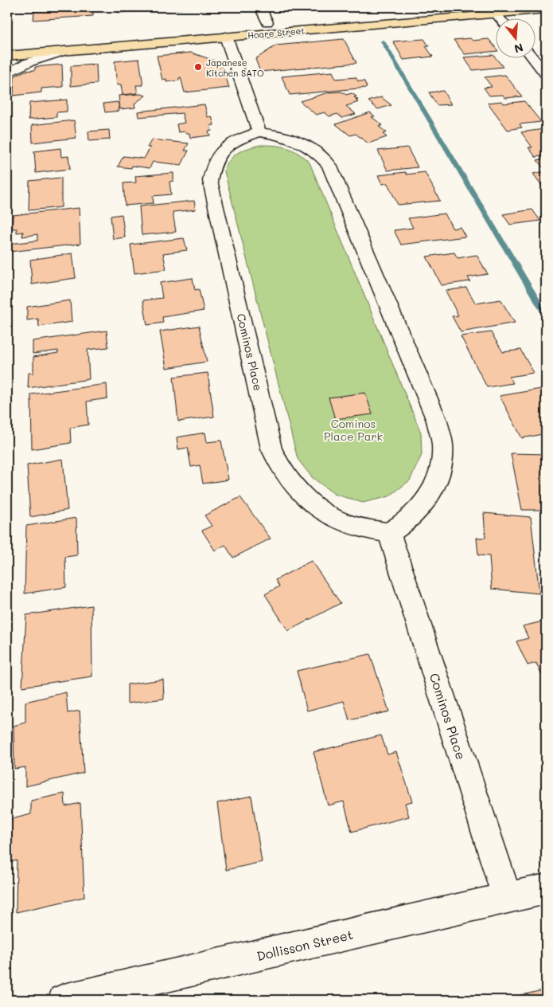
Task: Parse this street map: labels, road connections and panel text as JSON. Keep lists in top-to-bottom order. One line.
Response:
{"streets":{"main road":["Hoare Street"],"street":["Cominos Place","Dollisson Street"]},"crossings":[["Cominos Place","Dollisson Street"]],"parks":["Cominos Place Park"],"places":["Japanese Kitchen SATO"],"north":"bottom"}
